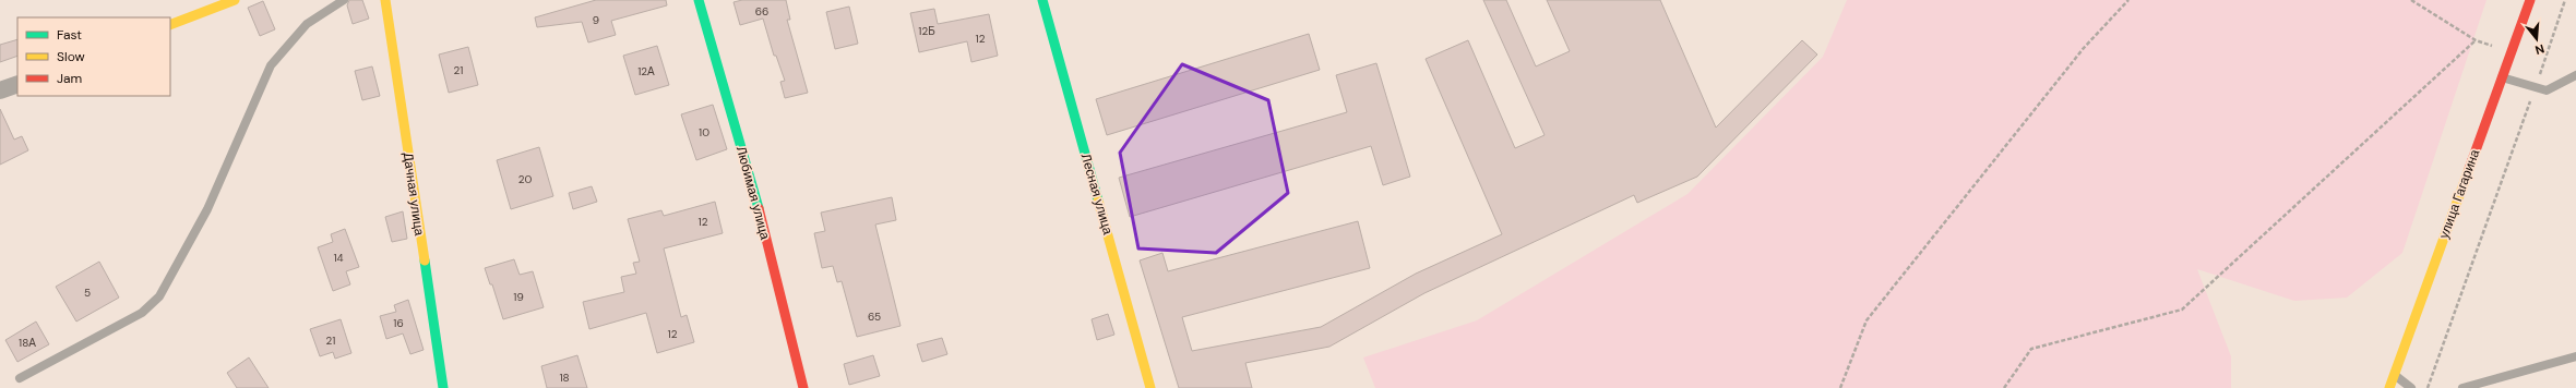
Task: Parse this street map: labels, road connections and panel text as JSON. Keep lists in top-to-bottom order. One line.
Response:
{"streets":{"street":["Любимая улица","Дачная улица","Лесная улица","улица Гагарина"]},"house_numbers":["66","9","12Б","12","21","12А","10","20","12","14","5","19","65","16","12","21","18А","18"],"legend":["Fast","Slow","Jam"],"north":"bottom"}
